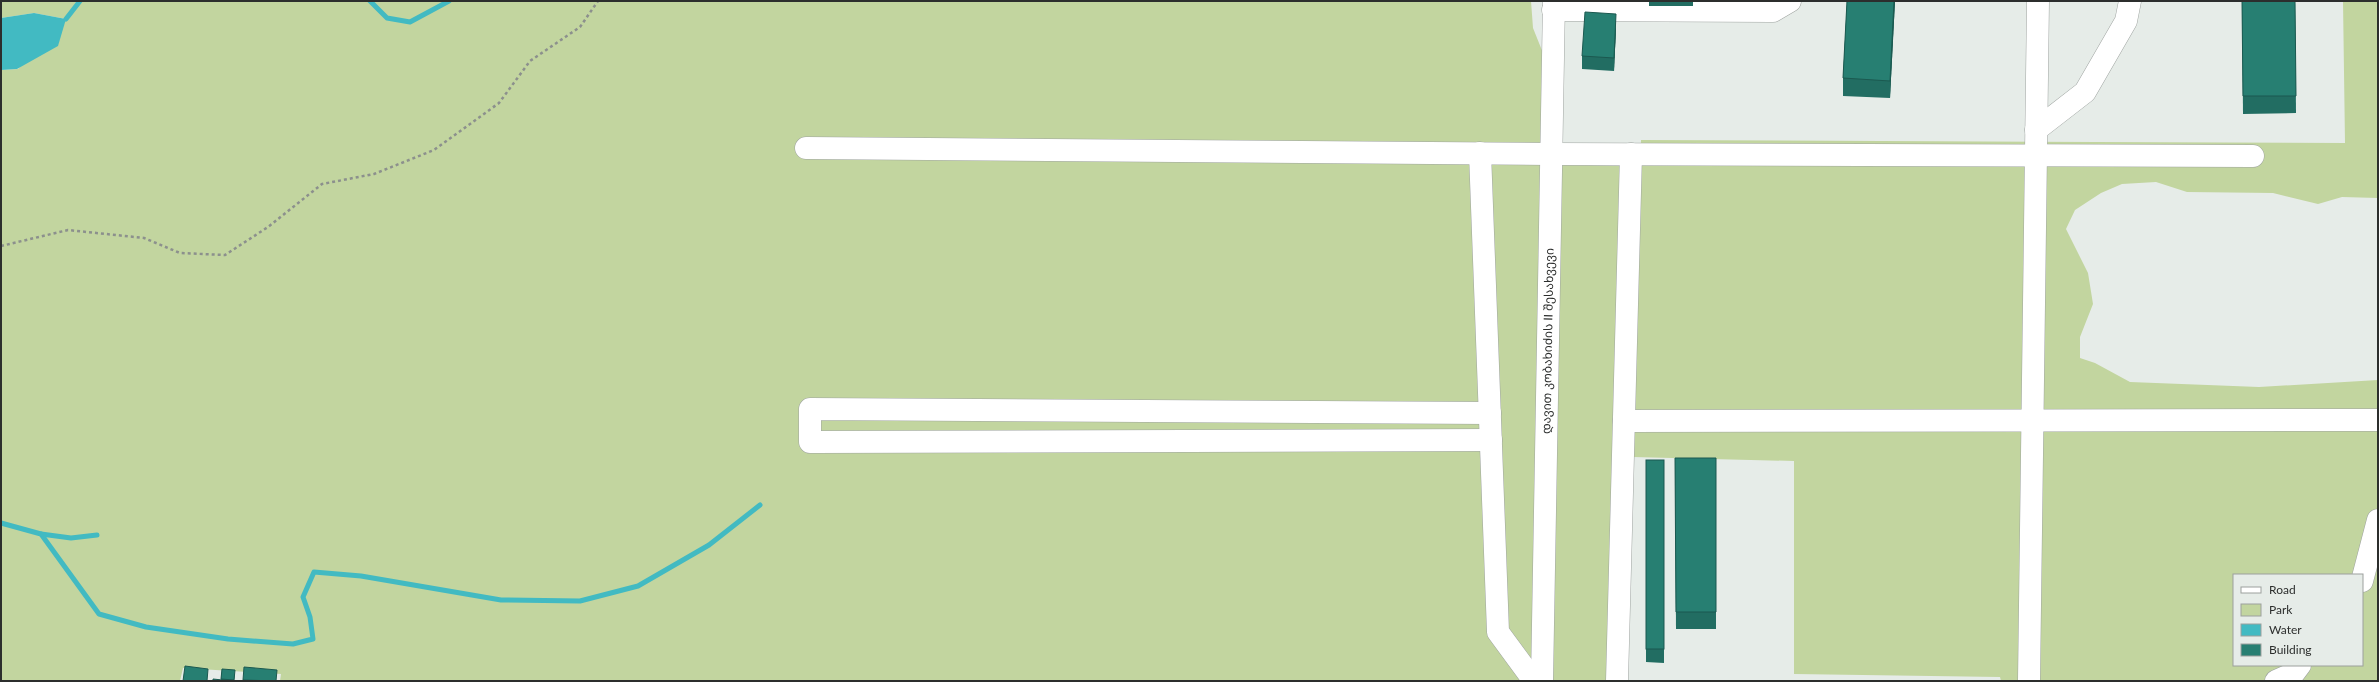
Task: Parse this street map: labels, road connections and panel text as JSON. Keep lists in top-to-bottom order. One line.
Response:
{"streets":{"street":["დავით კობახიძის II შესახვევი"]},"legend":["Road","Park","Water","Building"]}
